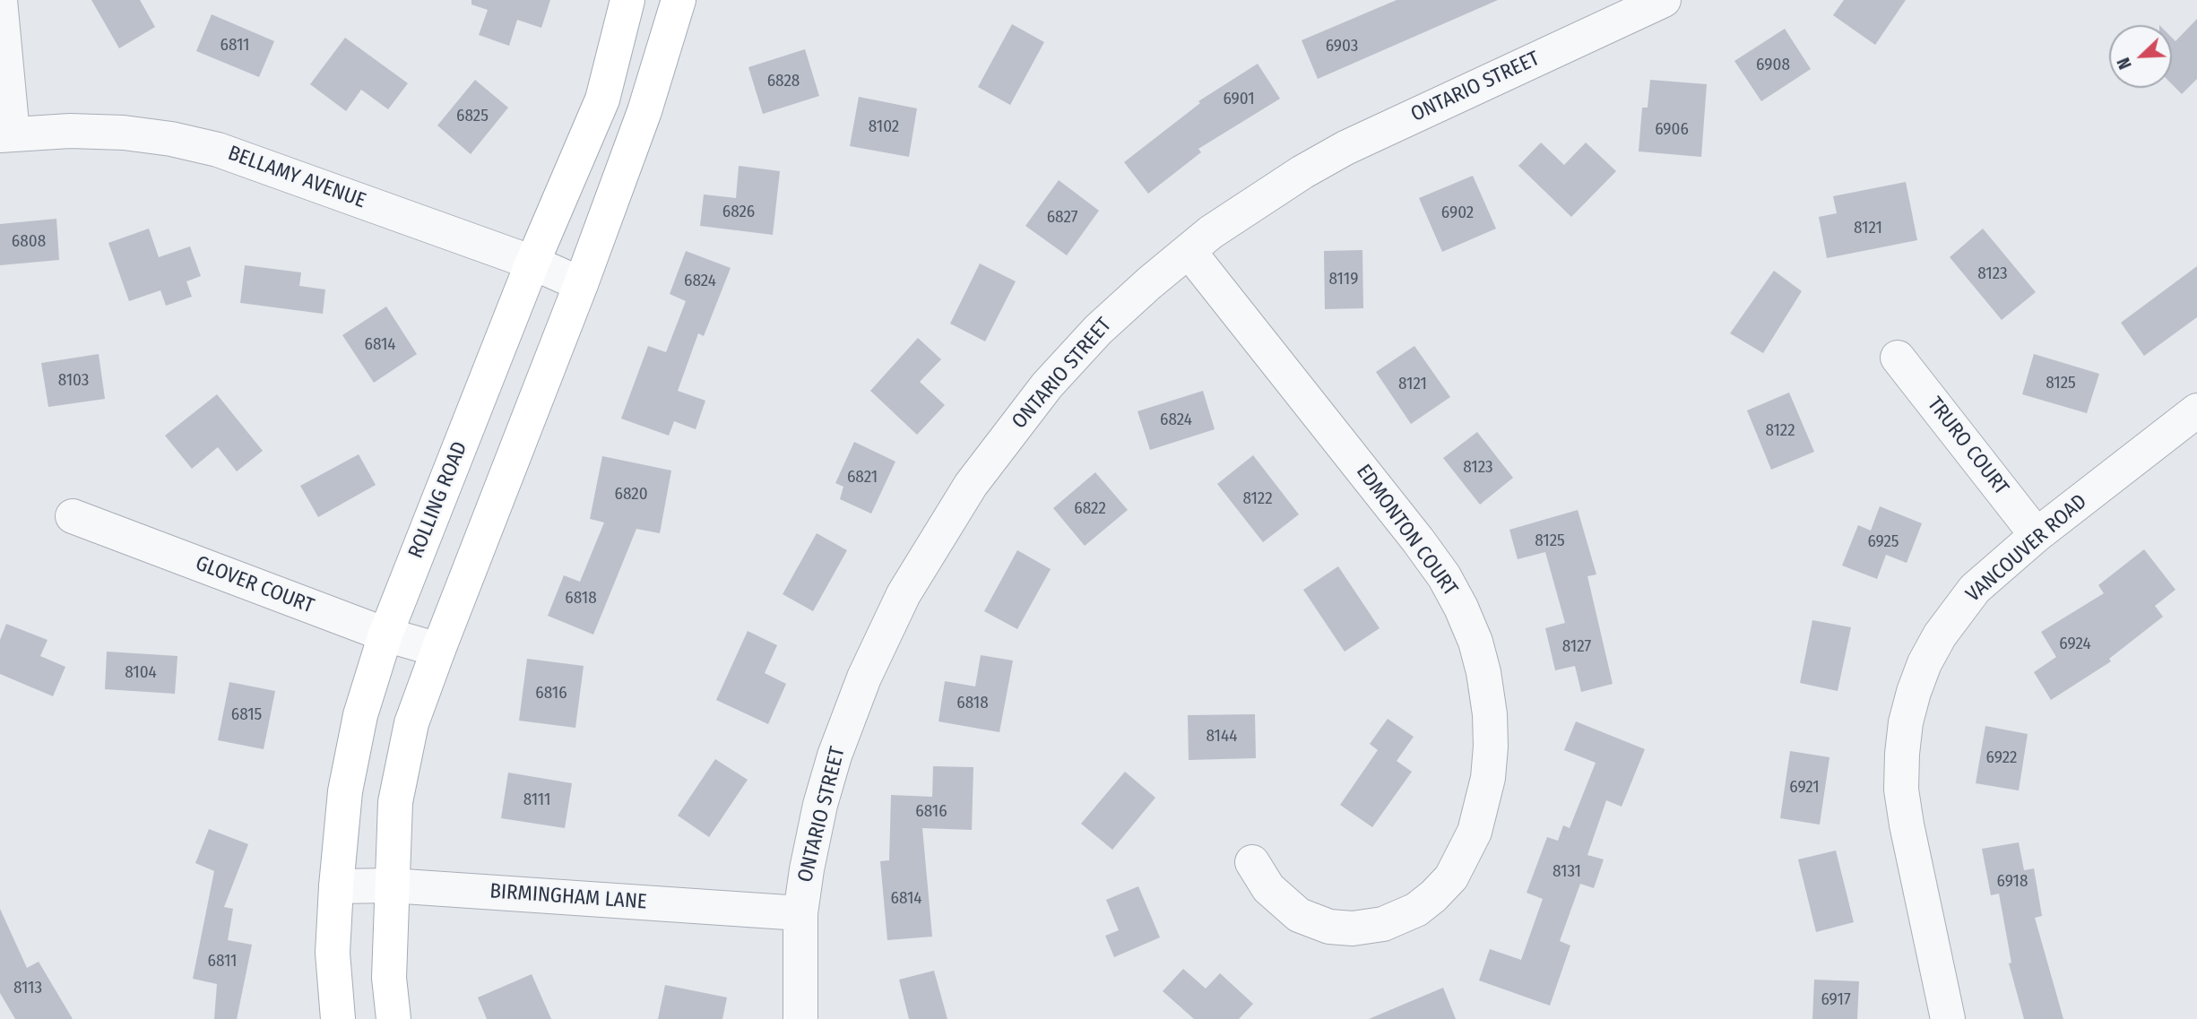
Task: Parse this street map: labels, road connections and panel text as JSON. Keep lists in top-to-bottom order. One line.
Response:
{"streets":{"main road":["ROLLING ROAD"],"street":["ONTARIO STREET","BELLAMY AVENUE","TRURO COURT","EDMONTON COURT","VANCOUVER ROAD","GLOVER COURT","BIRMINGHAM LANE"]},"crossings":[["ONTARIO STREET","EDMONTON COURT"],["ONTARIO STREET","BIRMINGHAM LANE"],["BELLAMY AVENUE","ROLLING ROAD"],["TRURO COURT","VANCOUVER ROAD"],["ROLLING ROAD","GLOVER COURT"],["ROLLING ROAD","BIRMINGHAM LANE"]],"house_numbers":["6811","6903","6908","6828","6901","6825","8102","6906","6826","6902","6827","8121","6808","8123","8119","6824","6814","8103","8125","8121","6824","8122","8123","6821","6820","8122","6822","8125","6925","6818","6924","8127","8104","6816","6818","6815","8144","6922","6921","8111","6816","8131","6918","6814","6811","8113","6917"],"north":"bottom left"}
